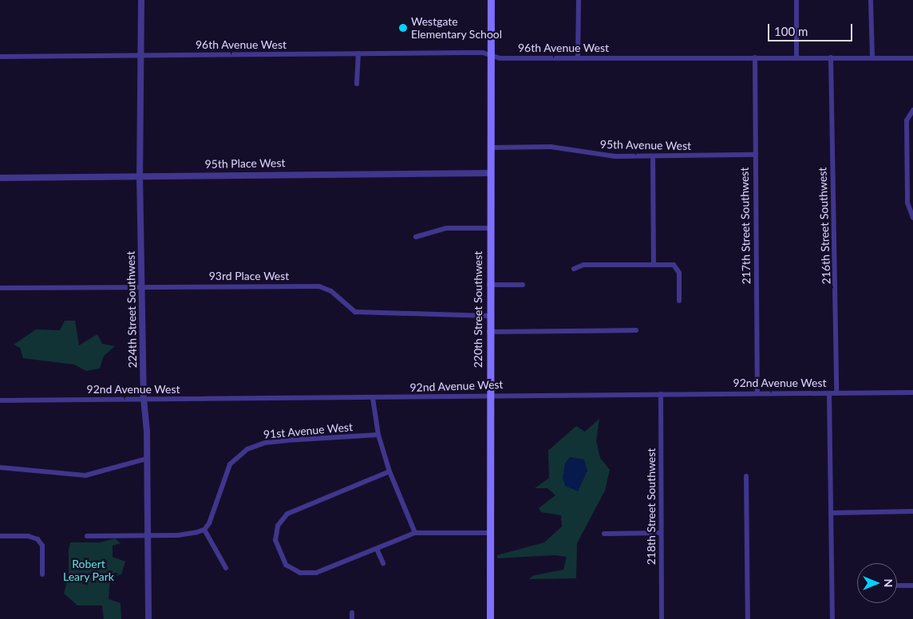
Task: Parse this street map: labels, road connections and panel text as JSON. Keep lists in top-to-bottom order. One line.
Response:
{"streets":{"main road":["220th Street Southwest"],"street":["96th Avenue West","95th Avenue West","95th Place West","217th Street Southwest","216th Street Southwest","93rd Place West","224th Street Southwest","92nd Avenue West","91st Avenue West","218th Street Southwest"]},"crossings":[["96th Avenue West","217th Street Southwest"],["96th Avenue West","216th Street Southwest"],["96th Avenue West","224th Street Southwest"],["96th Avenue West","220th Street Southwest"],["95th Avenue West","217th Street Southwest"],["95th Avenue West","220th Street Southwest"],["95th Place West","224th Street Southwest"],["95th Place West","220th Street Southwest"],["217th Street Southwest","92nd Avenue West"],["216th Street Southwest","92nd Avenue West"],["93rd Place West","224th Street Southwest"],["93rd Place West","220th Street Southwest"],["224th Street Southwest","92nd Avenue West"],["220th Street Southwest","92nd Avenue West"],["92nd Avenue West","218th Street Southwest"]],"parks":["Robert Leary Park"],"places":["Westgate Elementary School"],"scale_bar":"100 m","north":"right"}
